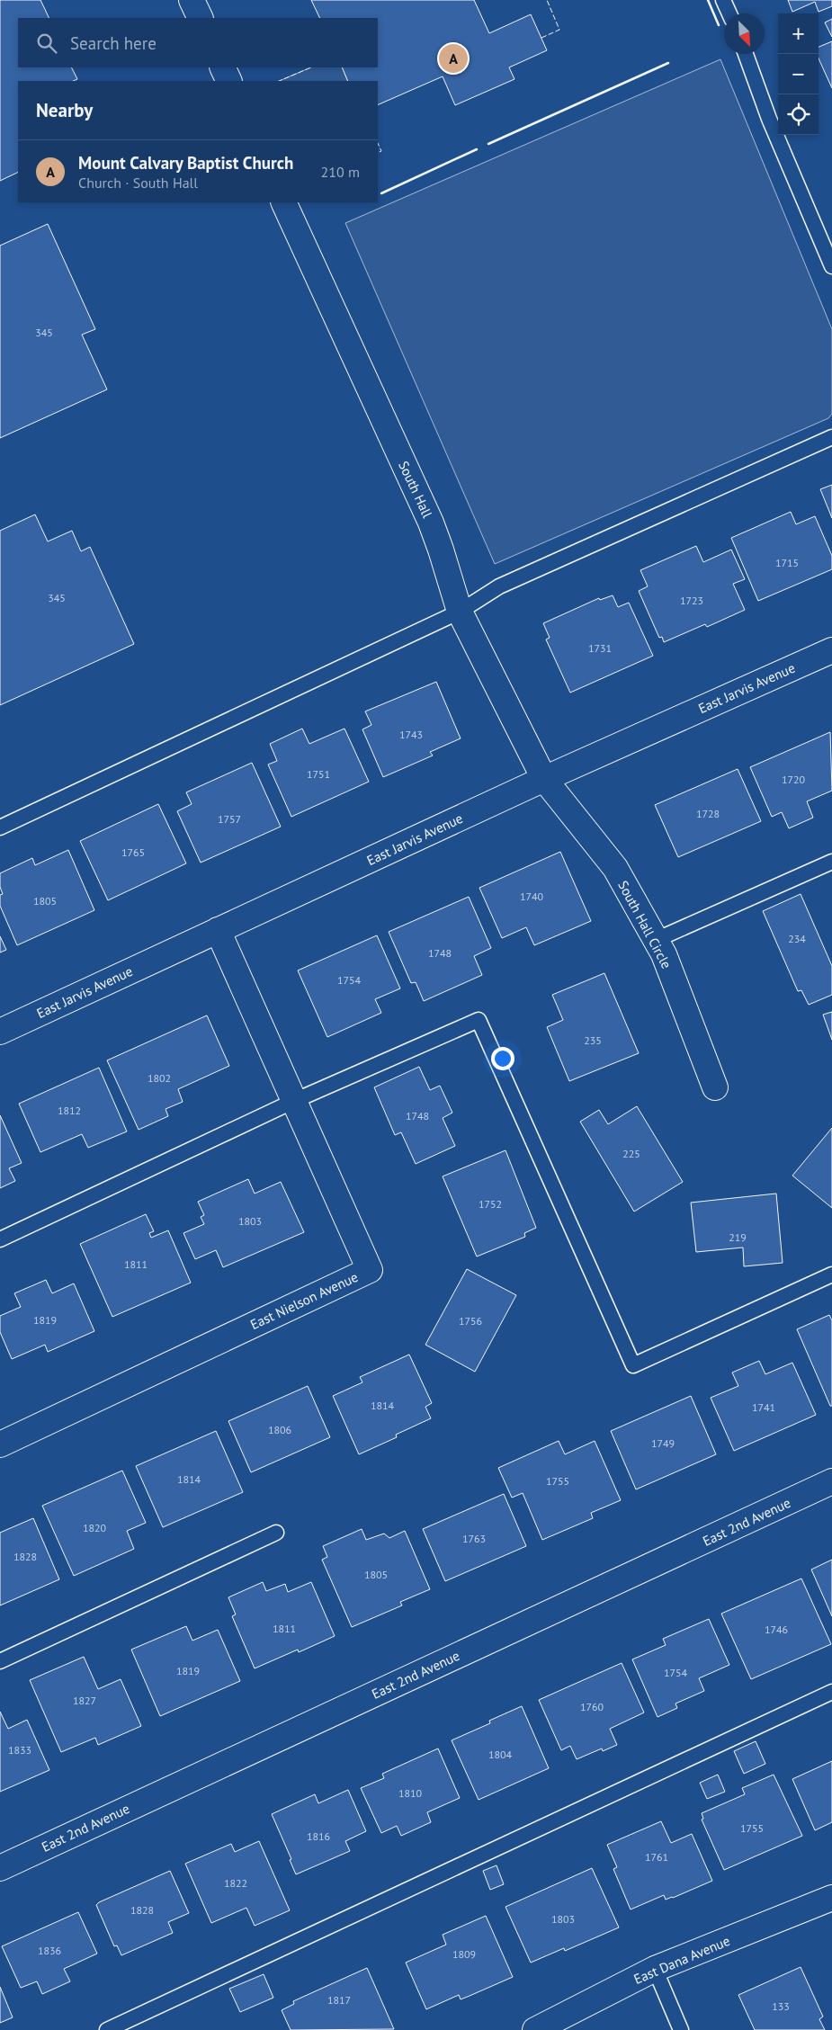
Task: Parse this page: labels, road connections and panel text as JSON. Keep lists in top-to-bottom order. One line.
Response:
{"streets":{"street":["South Hall","East Jarvis Avenue","South Hall Circle","East Nielson Avenue","East 2nd Avenue","East Dana Avenue"]},"crossings":[["South Hall","East Jarvis Avenue"],["South Hall","South Hall Circle"],["East Jarvis Avenue","South Hall Circle"],["East Jarvis Avenue","East Nielson Avenue"]],"house_numbers":["345","1715","345","1723","1731","1743","1751","1720","1728","1757","1765","1740","1805","234","1748","1754","235","1802","1812","1748","225","1752","1803","219","1811","1819","1756","1814","1741","1806","1749","1814","1755","1820","1763","1828","1805","1811","1746","1819","1754","1827","1760","1833","1804","1810","1755","1816","1761","1822","1828","1803","1836","1809","1817","133"],"north":"bottom right","page":{"map_buttons":["+","−"],"search":"Search here","pins":"A","heading":"Nearby","list":[{"mark":"A","name":"Mount Calvary Baptist Church","note":"Church · South Hall","value":"210 m"}]}}
